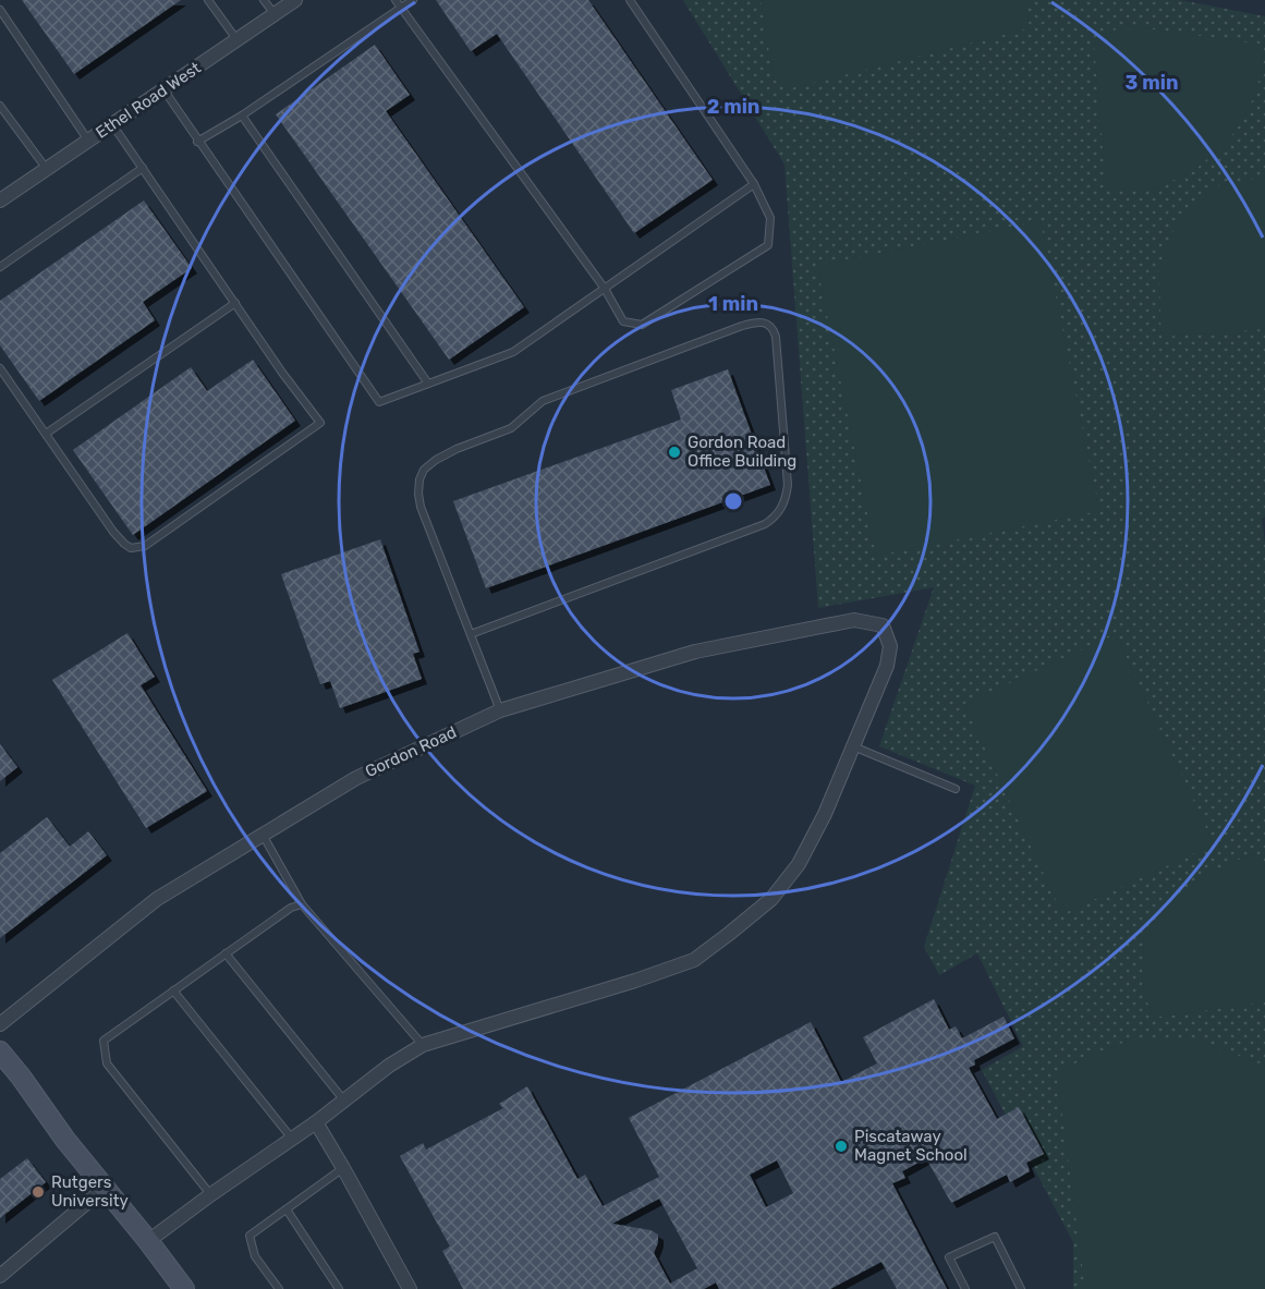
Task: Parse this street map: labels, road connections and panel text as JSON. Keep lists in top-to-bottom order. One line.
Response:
{"streets":{"street":["Ethel Road West","Gordon Road"]},"places":["Gordon Road Office Building","Piscataway Magnet School","Rutgers University"],"rings":["3 min","2 min","1 min"]}
